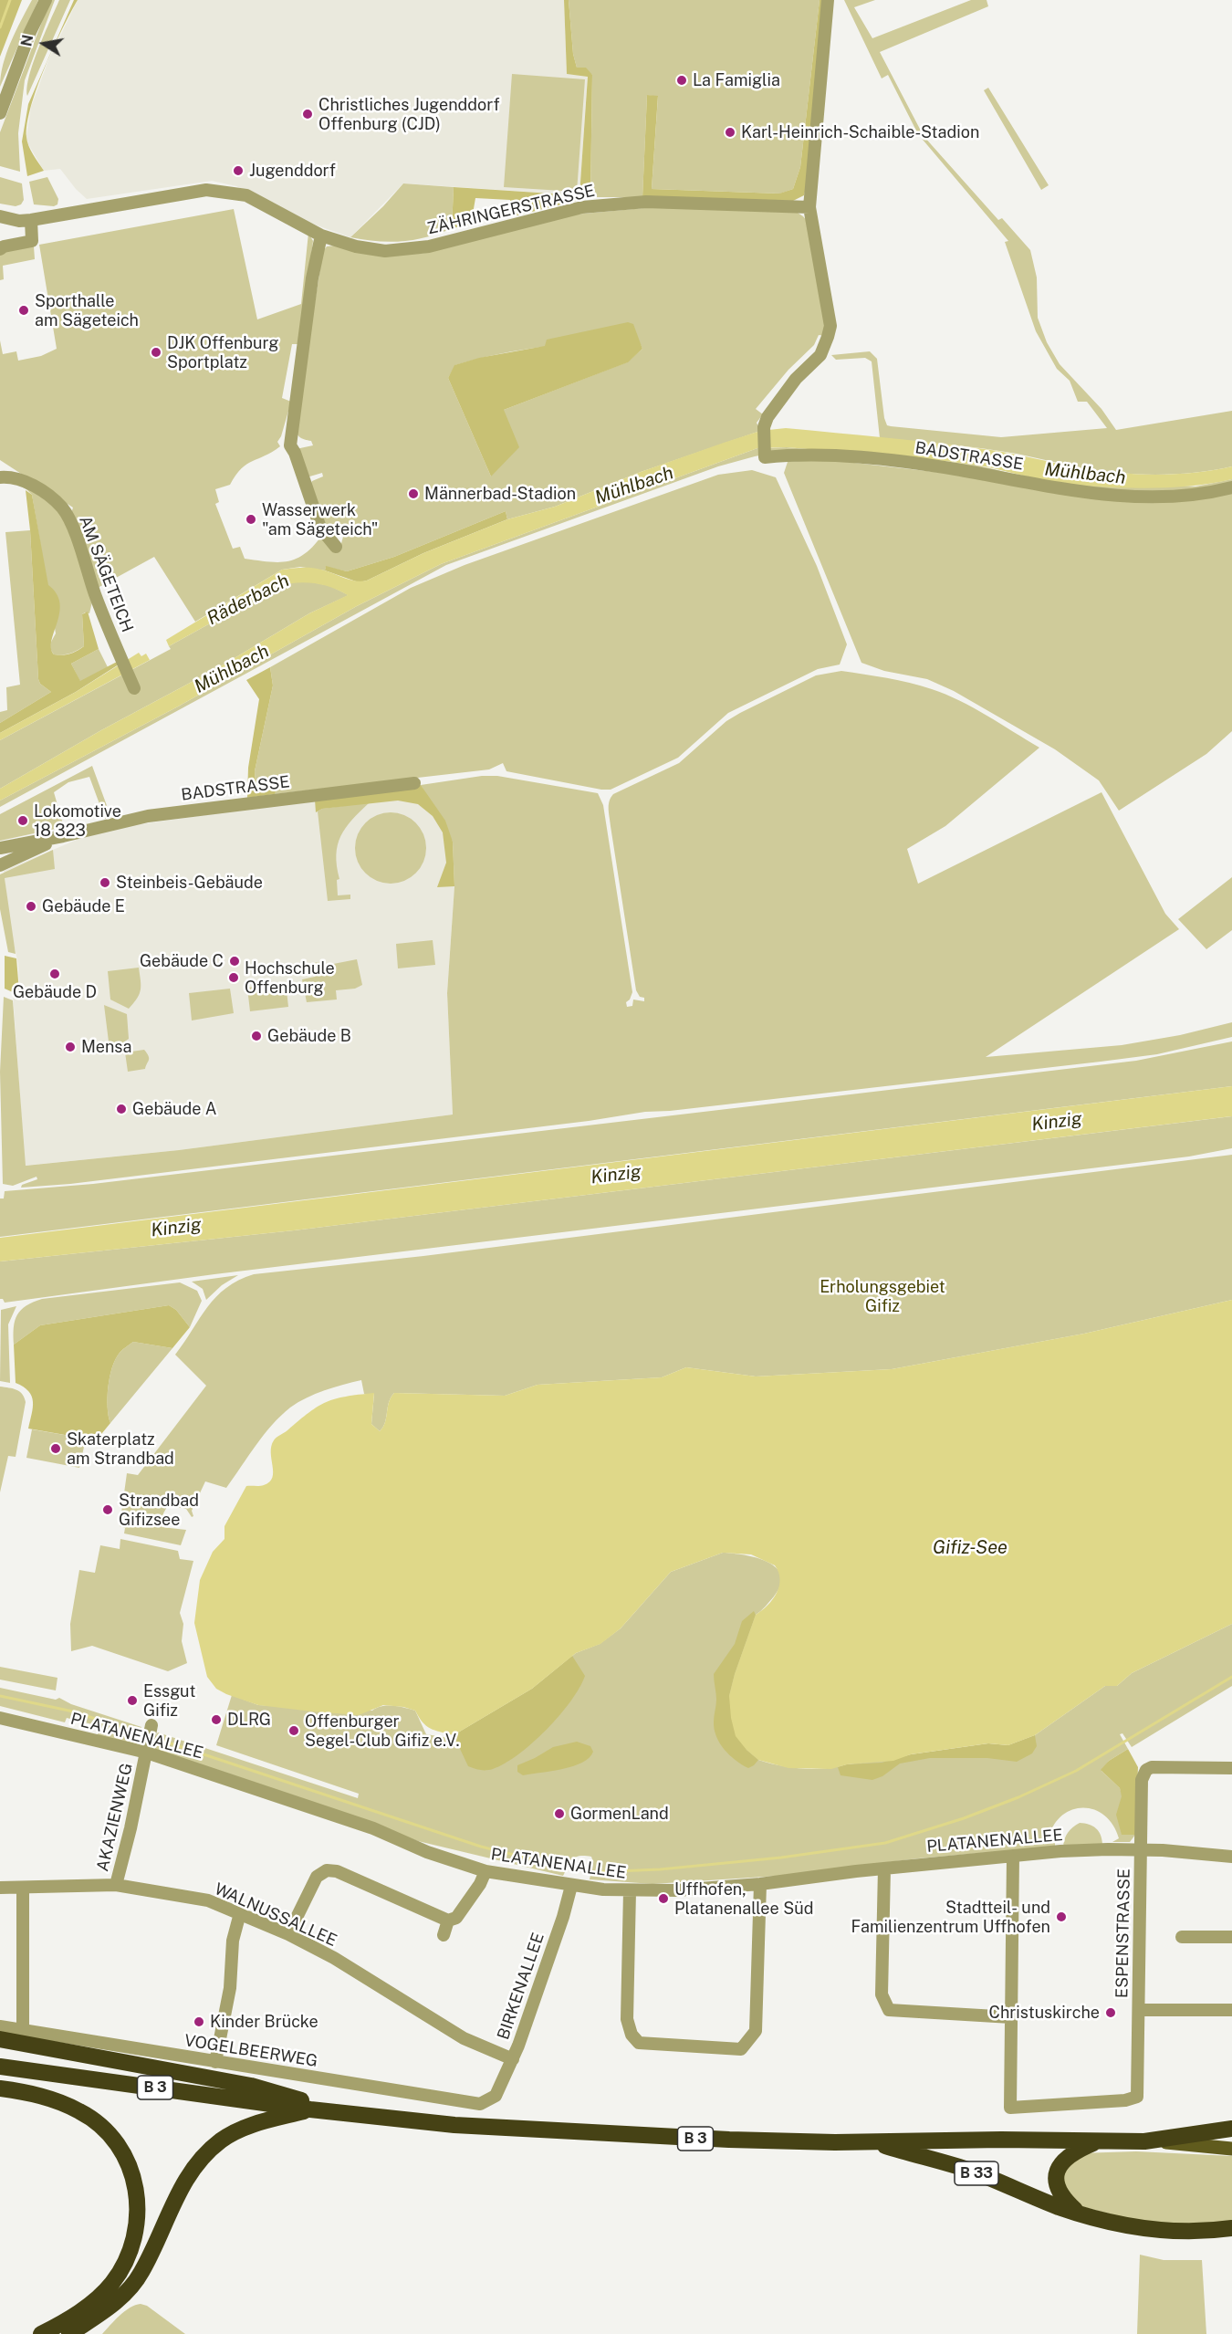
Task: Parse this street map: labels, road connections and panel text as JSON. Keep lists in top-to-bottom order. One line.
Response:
{"streets":{"highway":["B 3","B 33"],"street":["ZÄHRINGERSTRASSE","BADSTRASSE","AM SÄGETEICH","PLATANENALLEE","AKAZIENWEG","WALNUSSALLEE","ESPENSTRASSE","BIRKENALLEE","VOGELBEERWEG"]},"crossings":[["ZÄHRINGERSTRASSE","BADSTRASSE"],["PLATANENALLEE","AKAZIENWEG"],["PLATANENALLEE","ESPENSTRASSE"],["PLATANENALLEE","BIRKENALLEE"],["AKAZIENWEG","WALNUSSALLEE"],["WALNUSSALLEE","BIRKENALLEE"],["BIRKENALLEE","VOGELBEERWEG"],["B 3","B 33"]],"water":["Mühlbach","Räderbach","Kinzig","Gifiz-See"],"parks":["Erholungsgebiet Gifiz"],"places":["La Famiglia","Christliches Jugenddorf Offenburg (CJD)","Karl-Heinrich-Schaible-Stadion","Jugenddorf","Sporthalle am Sägeteich","DJK Offenburg Sportplatz","Männerbad-Stadion","Wasserwerk \"am Sägeteich\"","Lokomotive 18 323","Steinbeis-Gebäude","Gebäude E","Gebäude C","Gebäude D","Hochschule Offenburg","Gebäude B","Mensa","Gebäude A","Skaterplatz am Strandbad","Strandbad Gifizsee","Essgut Gifiz","DLRG","Offenburger Segel-Club Gifiz e.V.","GormenLand","Uffhofen, Platanenallee Süd","Stadtteil- und Familienzentrum Uffhofen","Christuskirche","Kinder Brücke"],"north":"left"}
